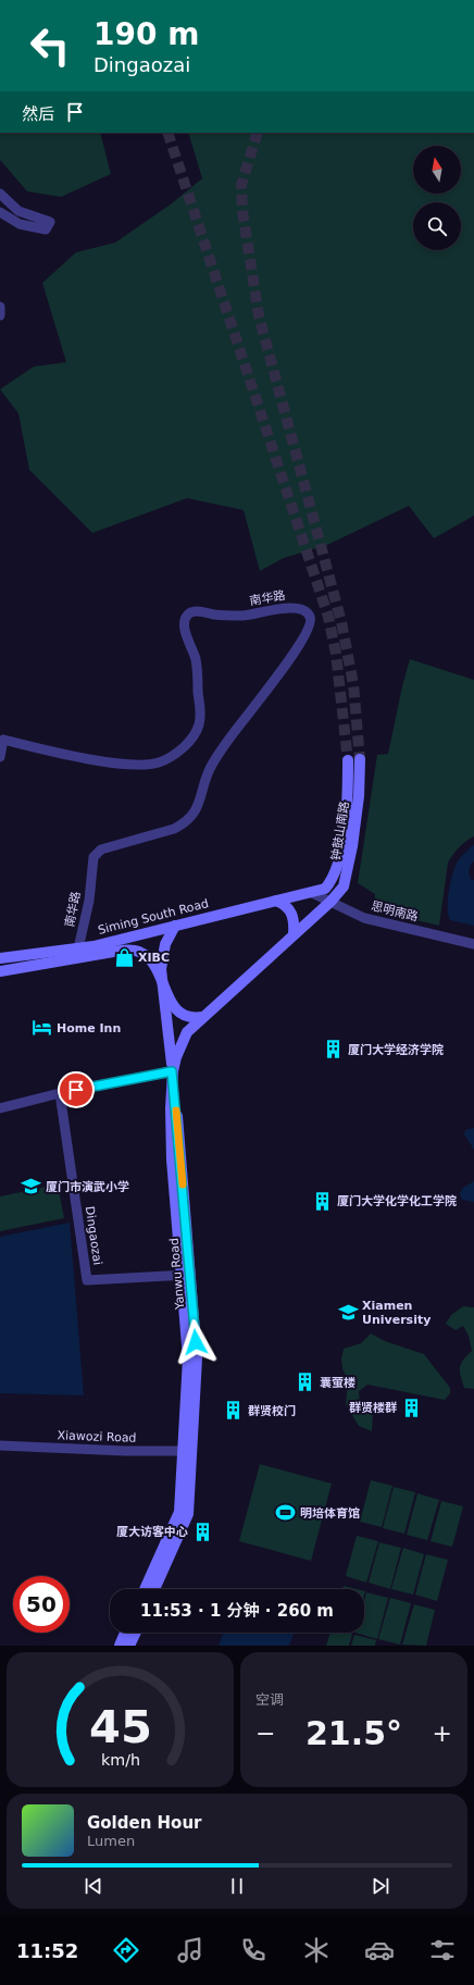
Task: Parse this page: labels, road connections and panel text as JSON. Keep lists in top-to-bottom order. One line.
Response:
{"streets":{"main road":["钟鼓山南路","Siming South Road","Yanwu Road"],"street":["南华路","思明南路","Dingaozai","Xiawozi Road"]},"crossings":[["南华路","Siming South Road"],["钟鼓山南路","思明南路"],["钟鼓山南路","Siming South Road"],["钟鼓山南路","Yanwu Road"],["思明南路","Siming South Road"],["Siming South Road","Yanwu Road"],["Dingaozai","Yanwu Road"],["Yanwu Road","Xiawozi Road"]],"places":{"shop":["XIBC"],"hotel":["Home Inn"],"building":["厦门大学经济学院","厦门大学化学化工学院","囊萤楼","群贤楼群","群贤校门","厦大访客中心"],"school or university":["厦门市演武小学","Xiamen University"],"sports":["明培体育馆"]},"north":"top","page":{"turn":["190 m","Dingaozai"],"then":"然后","limit":"50","trip":"11:53 · 1 分钟 · 260 m","tile":"空调","heat":["−","21.5°","+"],"song":["Golden Hour","Lumen"],"tabs":"11:52","gauge":["45","km/h"]}}
